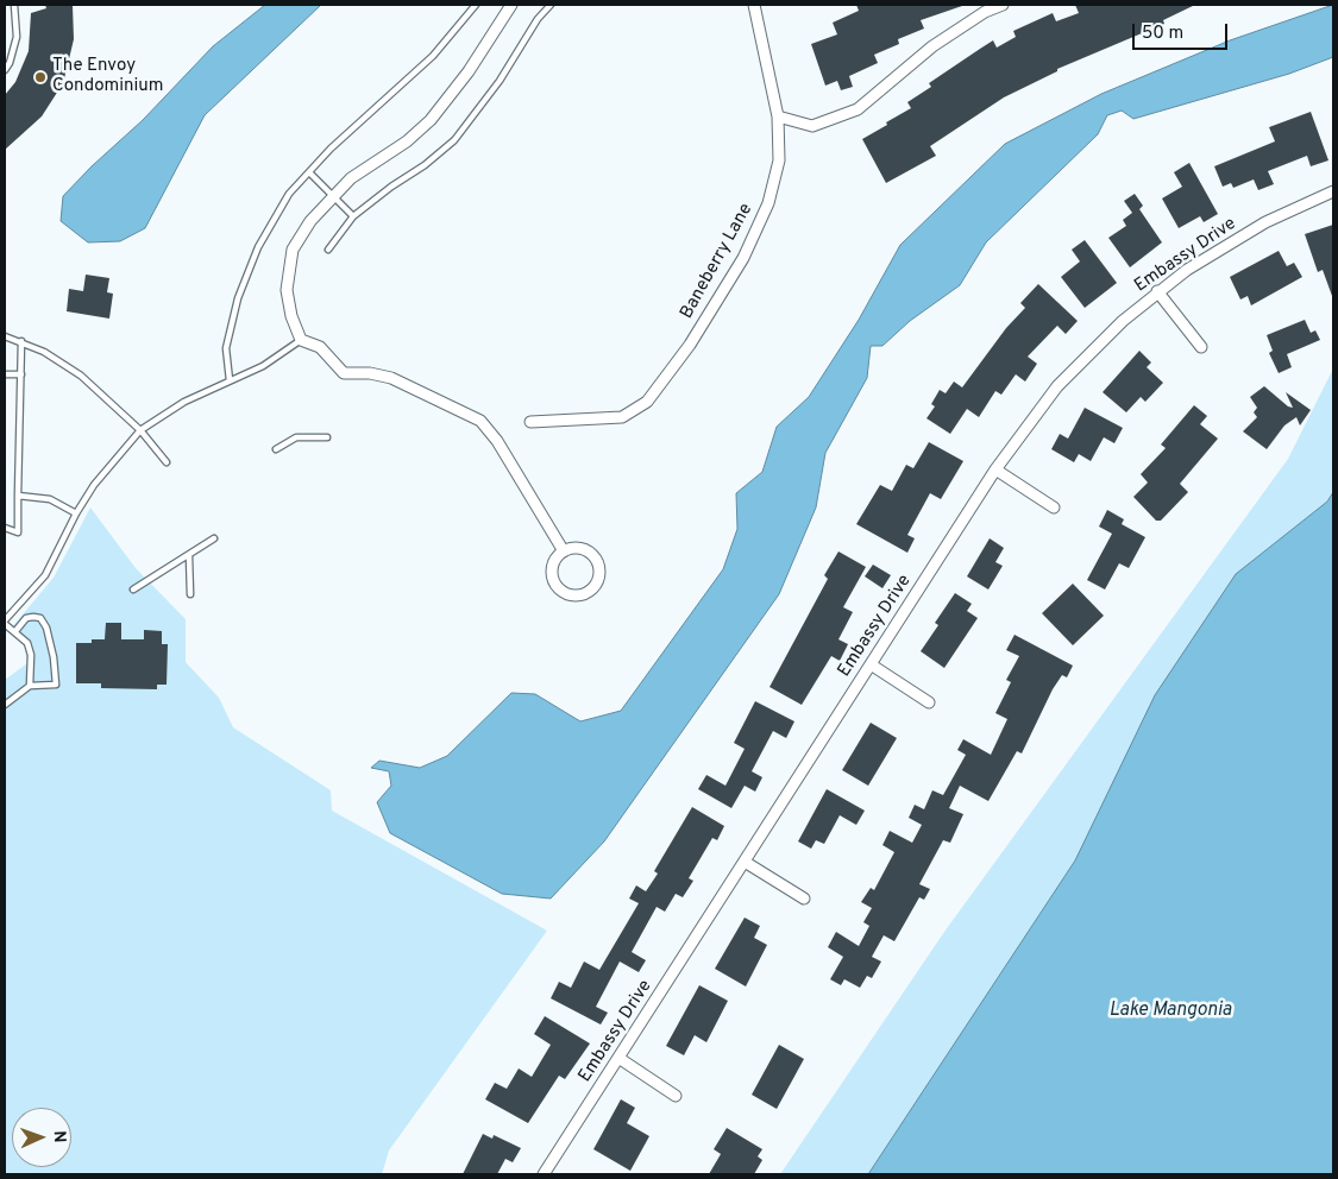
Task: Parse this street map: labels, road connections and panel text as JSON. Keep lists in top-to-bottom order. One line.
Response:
{"streets":{"street":["Embassy Drive","Baneberry Lane"]},"water":["Lake Mangonia"],"places":["The Envoy Condominium"],"scale_bar":"50 m","north":"right"}
